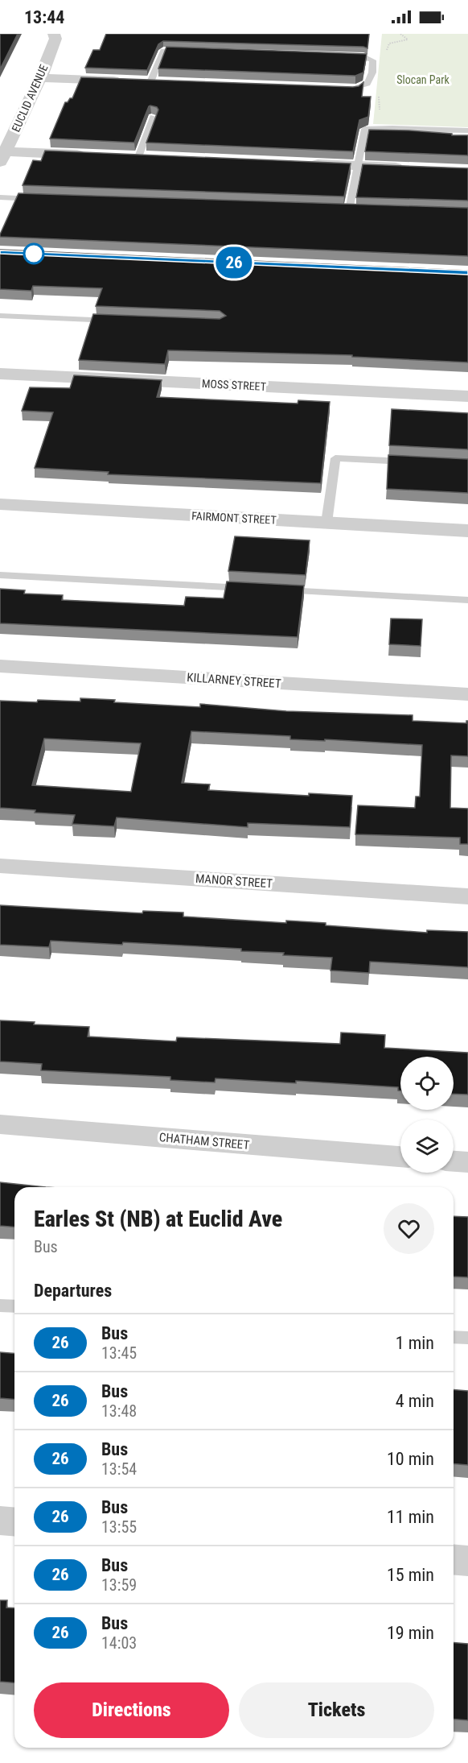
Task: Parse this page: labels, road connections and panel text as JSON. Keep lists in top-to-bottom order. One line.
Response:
{"streets":{"street":["EUCLID AVENUE","MOSS STREET","FAIRMONT STREET","KILLARNEY STREET","MANOR STREET","CHATHAM STREET"]},"parks":["Slocan Park"],"lines":["bus line 26"],"page":{"status":"13:44","on_map":"26","heading":[["Earles St (NB) at Euclid Ave","Bus"],"Departures"],"list":[{"mark":"26","name":"Bus","note":"13:45","value":"1 min"},{"mark":"26","name":"Bus","note":"13:48","value":"4 min"},{"mark":"26","name":"Bus","note":"13:54","value":"10 min"},{"mark":"26","name":"Bus","note":"13:55","value":"11 min"},{"mark":"26","name":"Bus","note":"13:59","value":"15 min"},{"mark":"26","name":"Bus","note":"14:03","value":"19 min"}],"buttons":["Directions","Tickets"]}}
